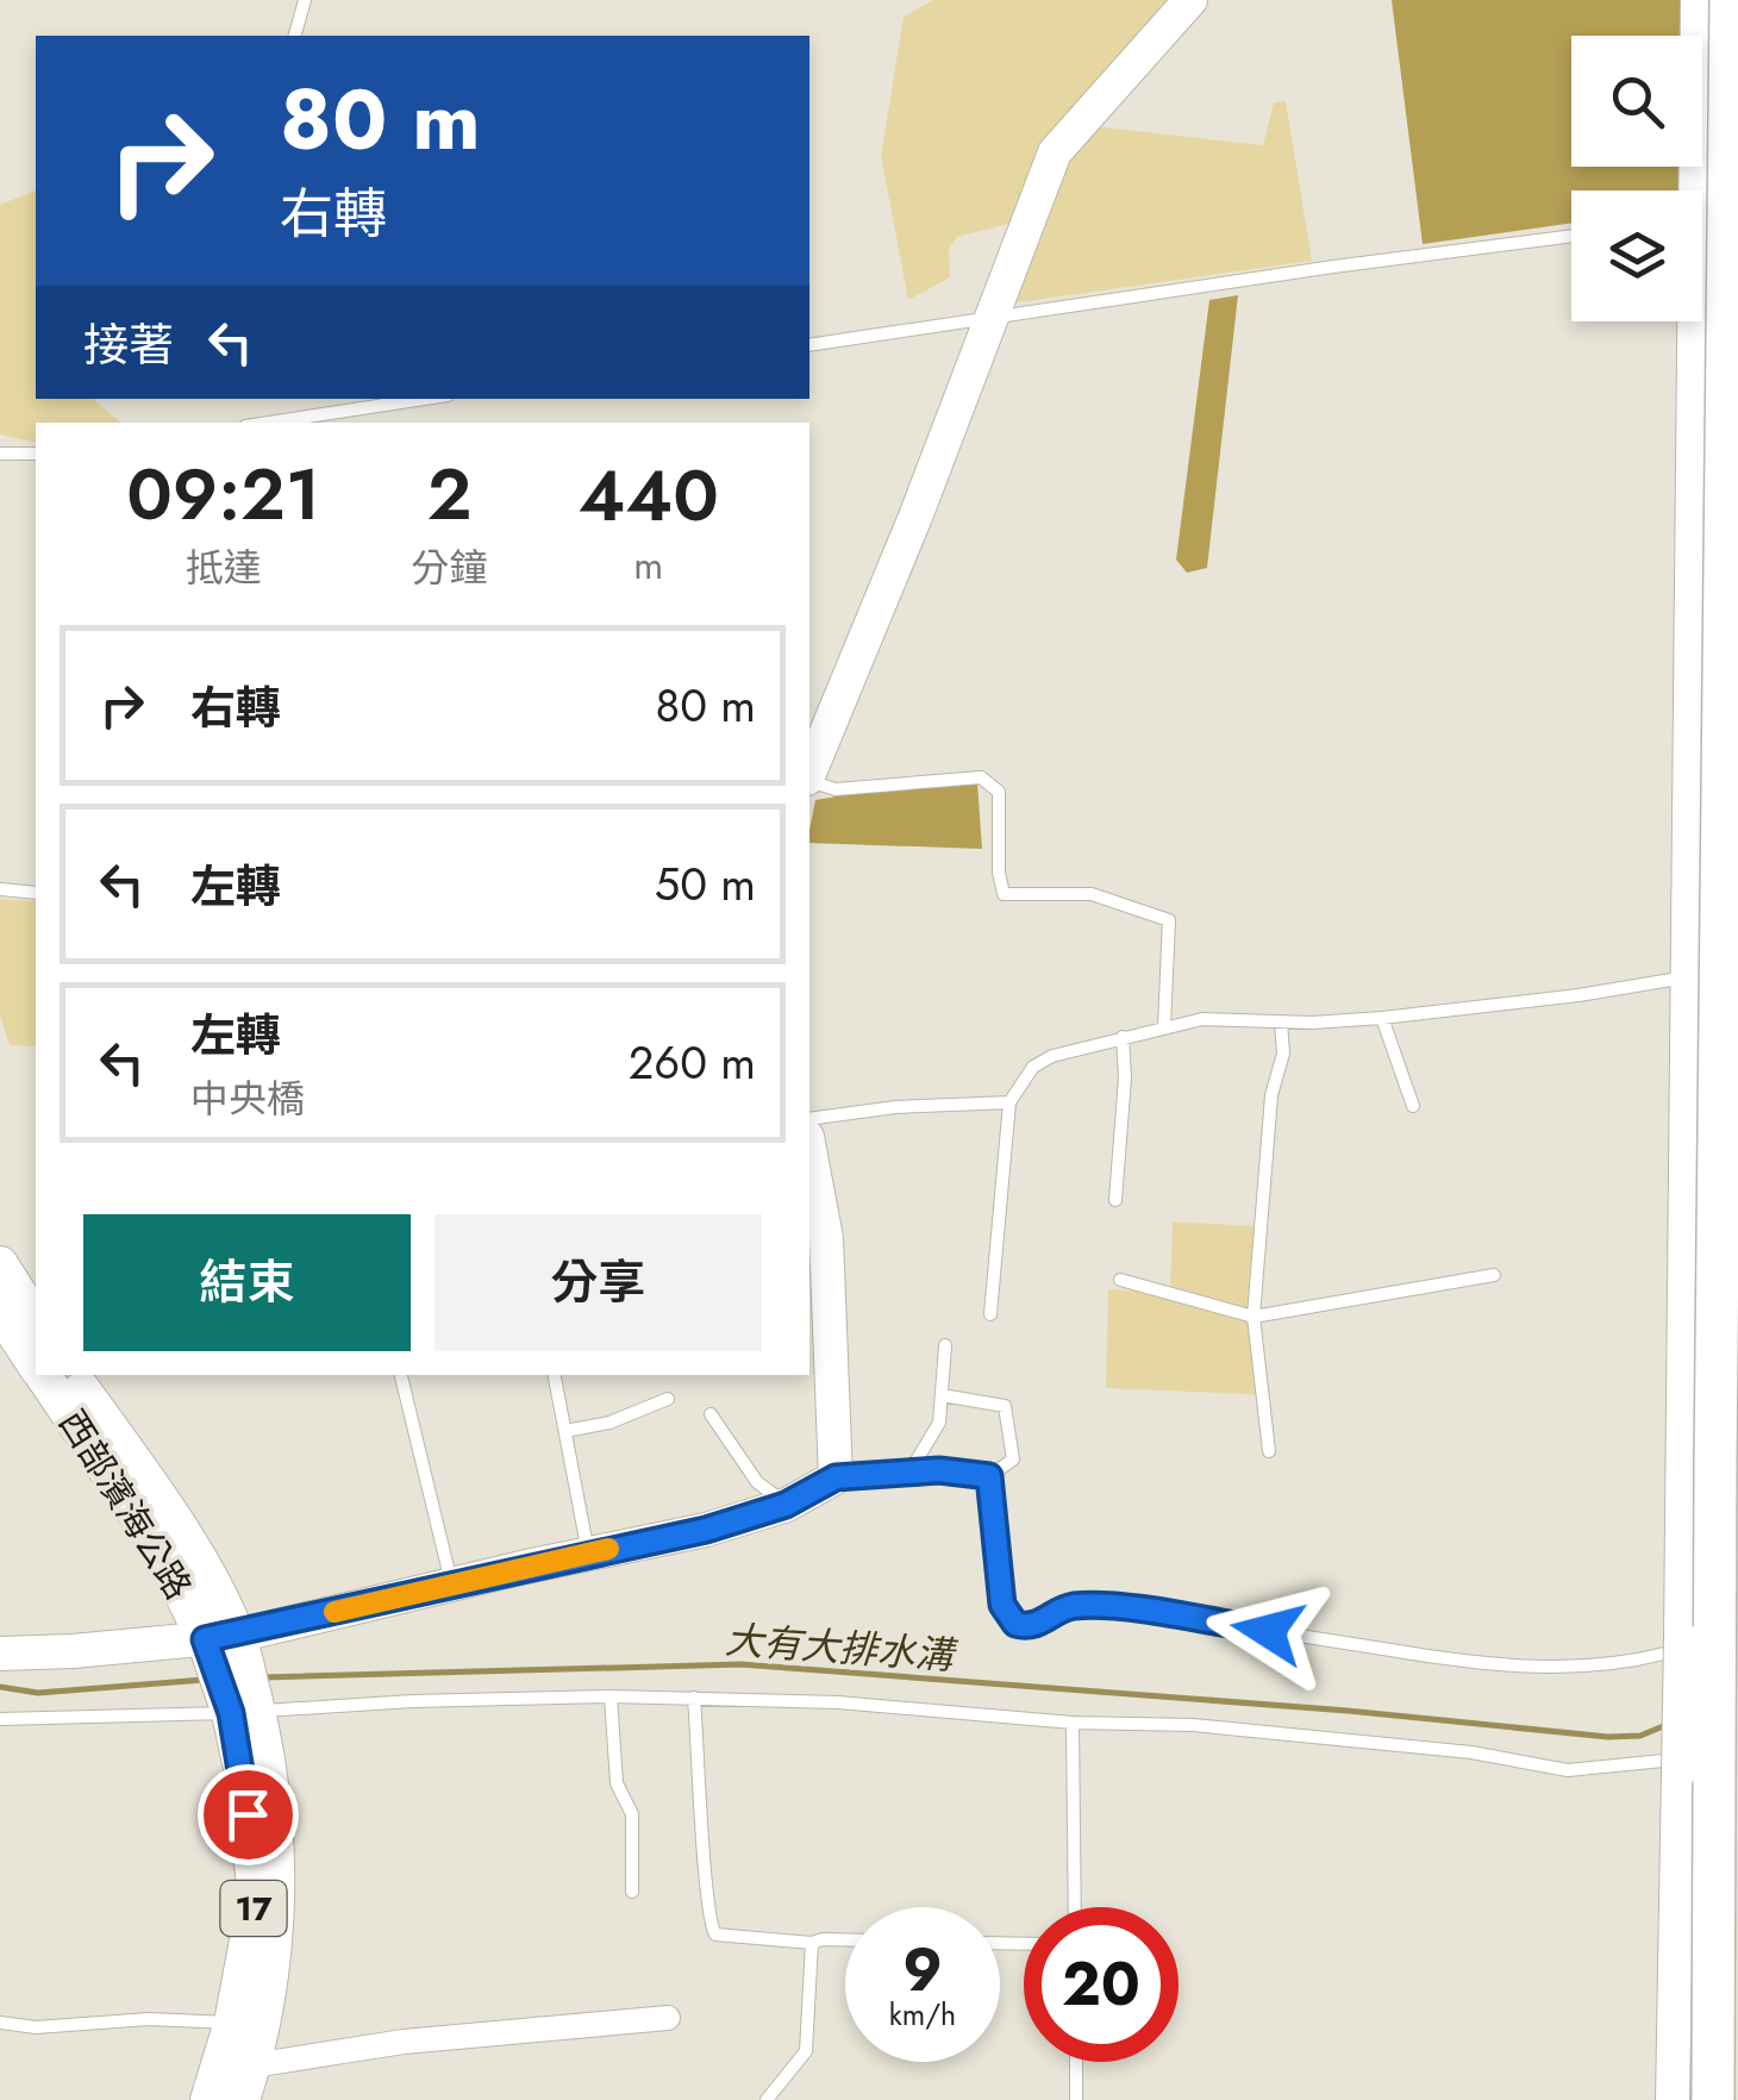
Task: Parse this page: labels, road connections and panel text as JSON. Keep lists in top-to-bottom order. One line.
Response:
{"streets":{"main road":["西部濱海公路","17"]},"crossings":[["西部濱海公路","17"]],"water":["大有大排水溝"],"page":{"turn":["80 m","右轉"],"then":"接著","eta":["09:21","抵達","2","分鐘","440","m"],"list":[{"name":"右轉","value":"80 m"},{"name":"左轉","value":"50 m"},{"name":"左轉","note":"中央橋","value":"260 m"}],"buttons":["結束","分享"],"speed":"9 km/h","limit":"20"}}
